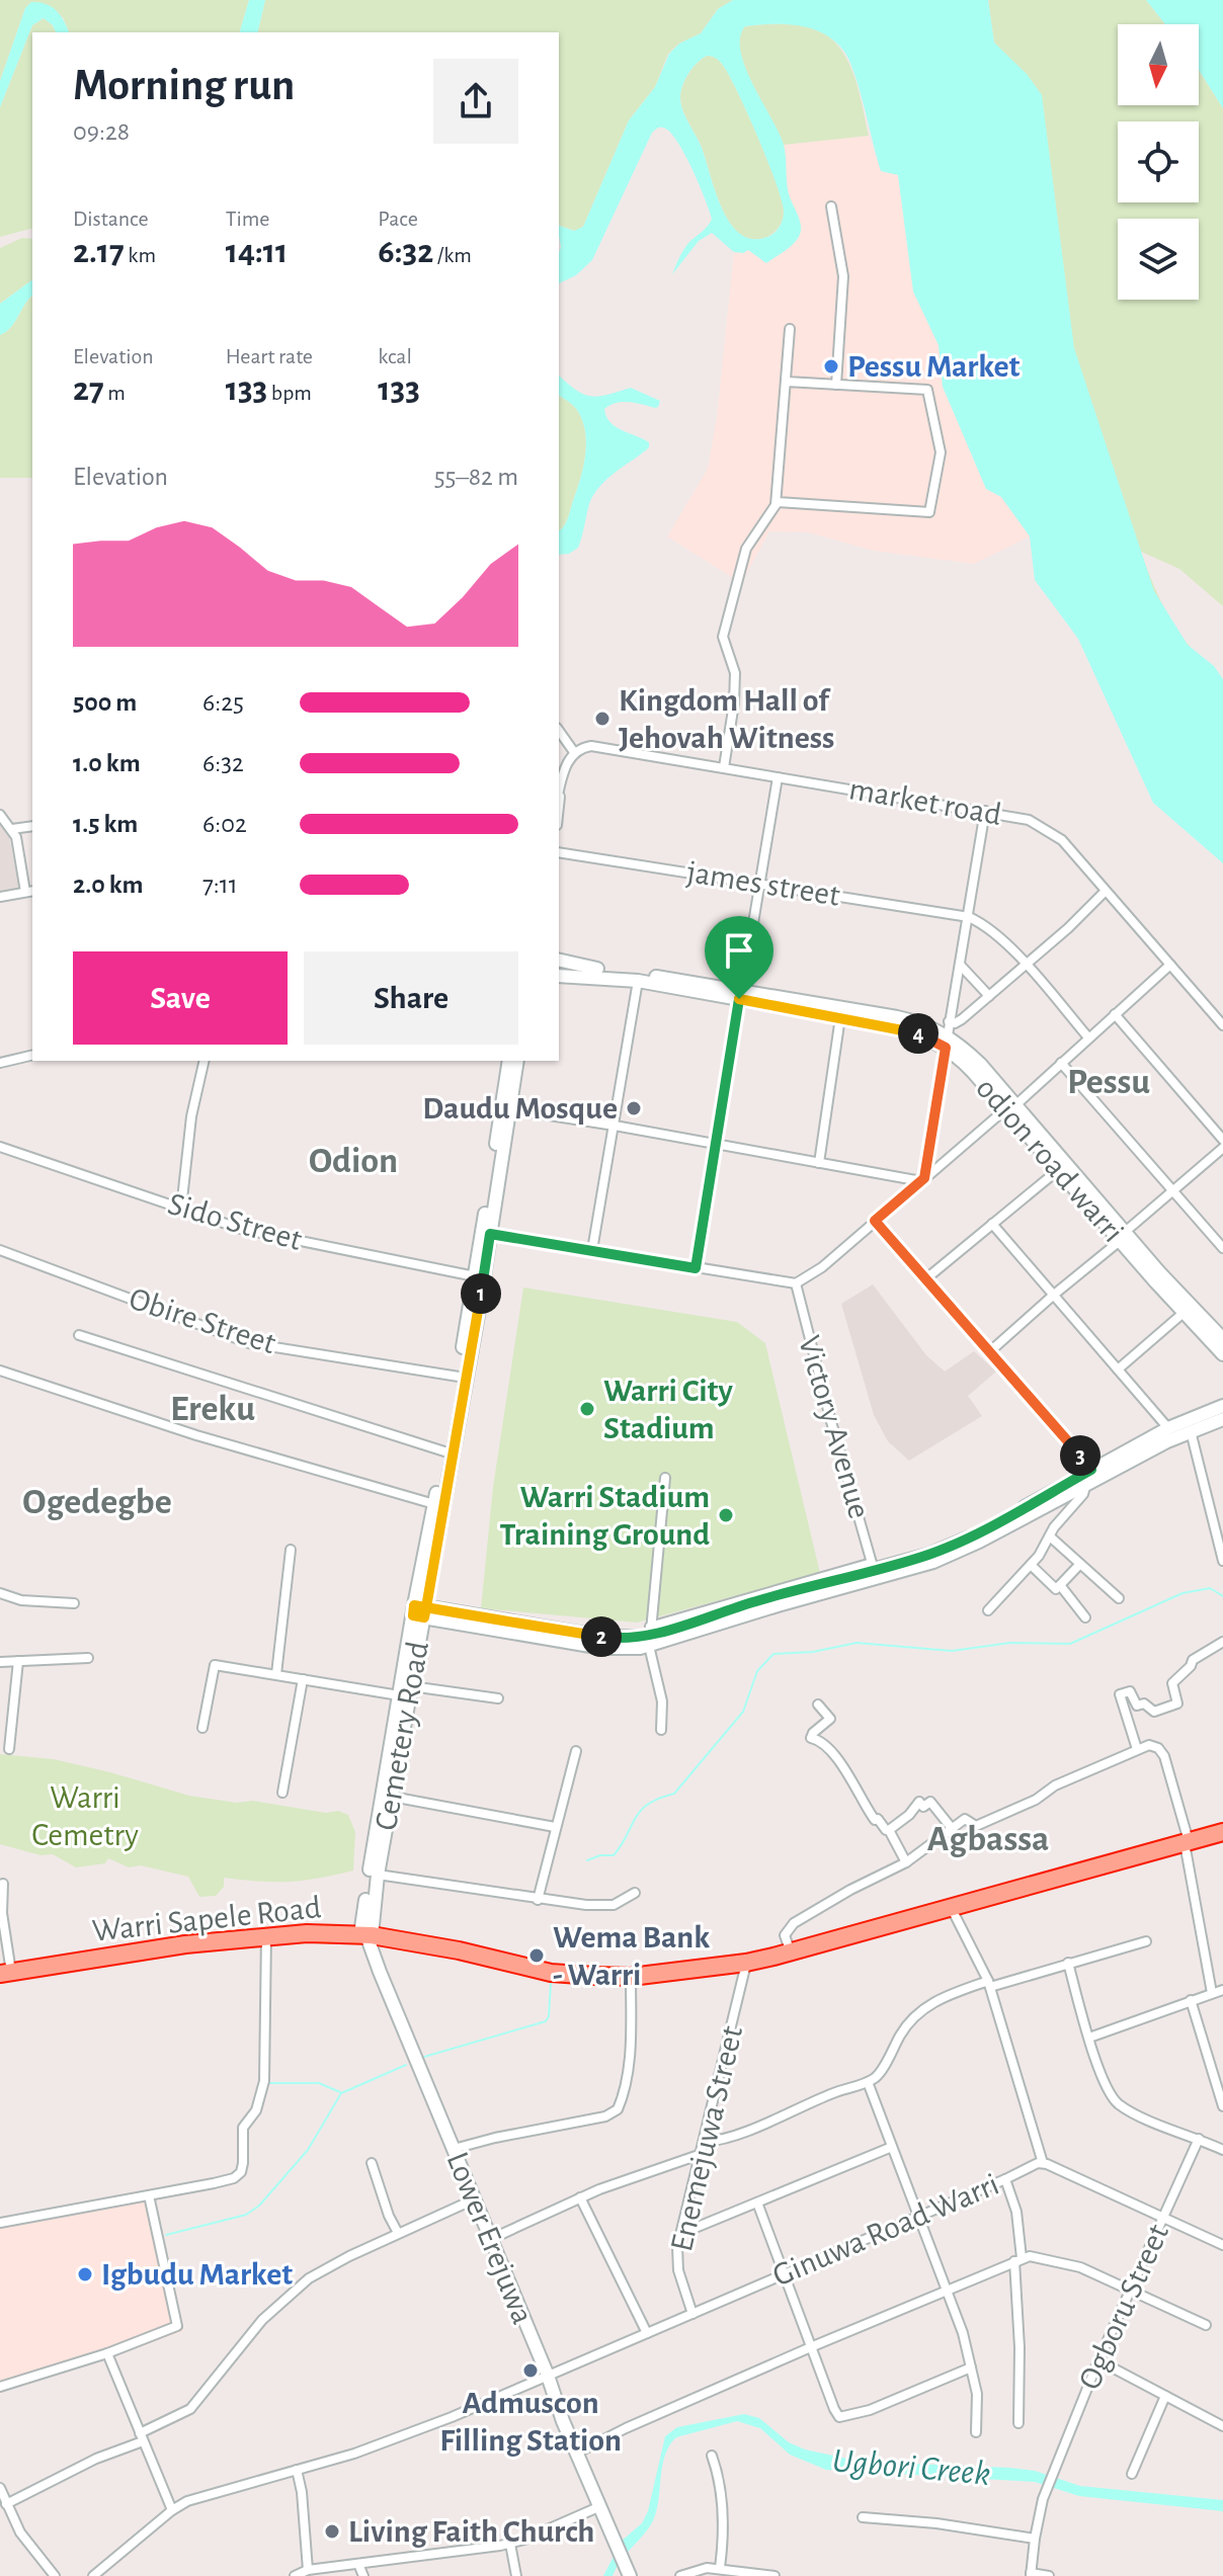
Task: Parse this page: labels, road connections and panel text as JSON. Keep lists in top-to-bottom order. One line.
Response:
{"streets":{"highway":["Warri Sapele Road"],"main road":["odion road warri","Cemetery Road","Lower Erejuwa"],"street":["market road","james street","Sido Street","Obire Street","Victory Avenue","Enemejuwa Street","Ginuwa Road Warri","Ogboru Street"]},"crossings":[["Sido Street","Cemetery Road"],["Obire Street","Cemetery Road"],["Cemetery Road","Warri Sapele Road"],["Cemetery Road","Lower Erejuwa"],["Warri Sapele Road","Enemejuwa Street"],["Warri Sapele Road","Lower Erejuwa"],["Enemejuwa Street","Ginuwa Road Warri"],["Ginuwa Road Warri","Lower Erejuwa"]],"districts":["Pessu","Odion","Ereku","Ogedegbe","Agbassa"],"water":["Ugbori Creek"],"parks":["Warri Cemetry"],"places":["Pessu Market","Kingdom Hall of Jehovah Witness","Daudu Mosque","Warri City Stadium","Warri Stadium Training Ground","Wema Bank - Warri","Igbudu Market","Admuscon Filling Station","Living Faith Church"],"north":"bottom","page":{"heading":["Morning run","09:28"],"stats":[["Distance","2.17 km"],["Time","14:11"],["Pace","6:32 /km"],["Elevation","27 m"],["Heart rate","133 bpm"],["kcal","133"]],"chart":["Elevation","55–82 m"],"list":[{"name":"500 m","note":"6:25"},{"name":"1.0 km","note":"6:32"},{"name":"1.5 km","note":"6:02"},{"name":"2.0 km","note":"7:11"}],"buttons":["Save","Share"],"pins":["4","1","3","2"]}}
